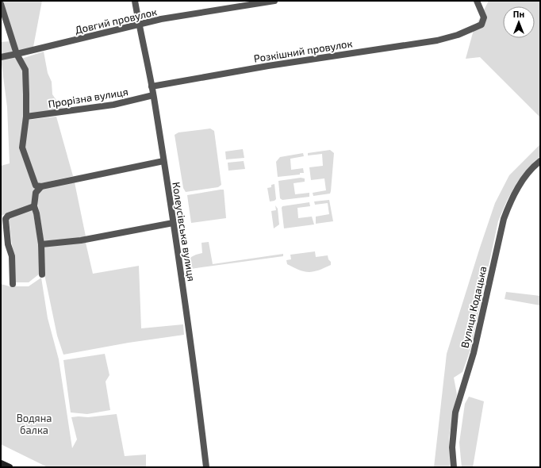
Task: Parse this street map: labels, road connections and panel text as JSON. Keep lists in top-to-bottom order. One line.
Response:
{"streets":{"street":["Довгий провулок","Розкішний провулок","Прорізна вулиця","Колеусівська вулиця","Вулиця Кодацька"]},"crossings":[["Довгий провулок","Колеусівська вулиця"],["Розкішний провулок","Колеусівська вулиця"],["Прорізна вулиця","Колеусівська вулиця"]],"parks":["Водяна балка"],"north":"top"}
